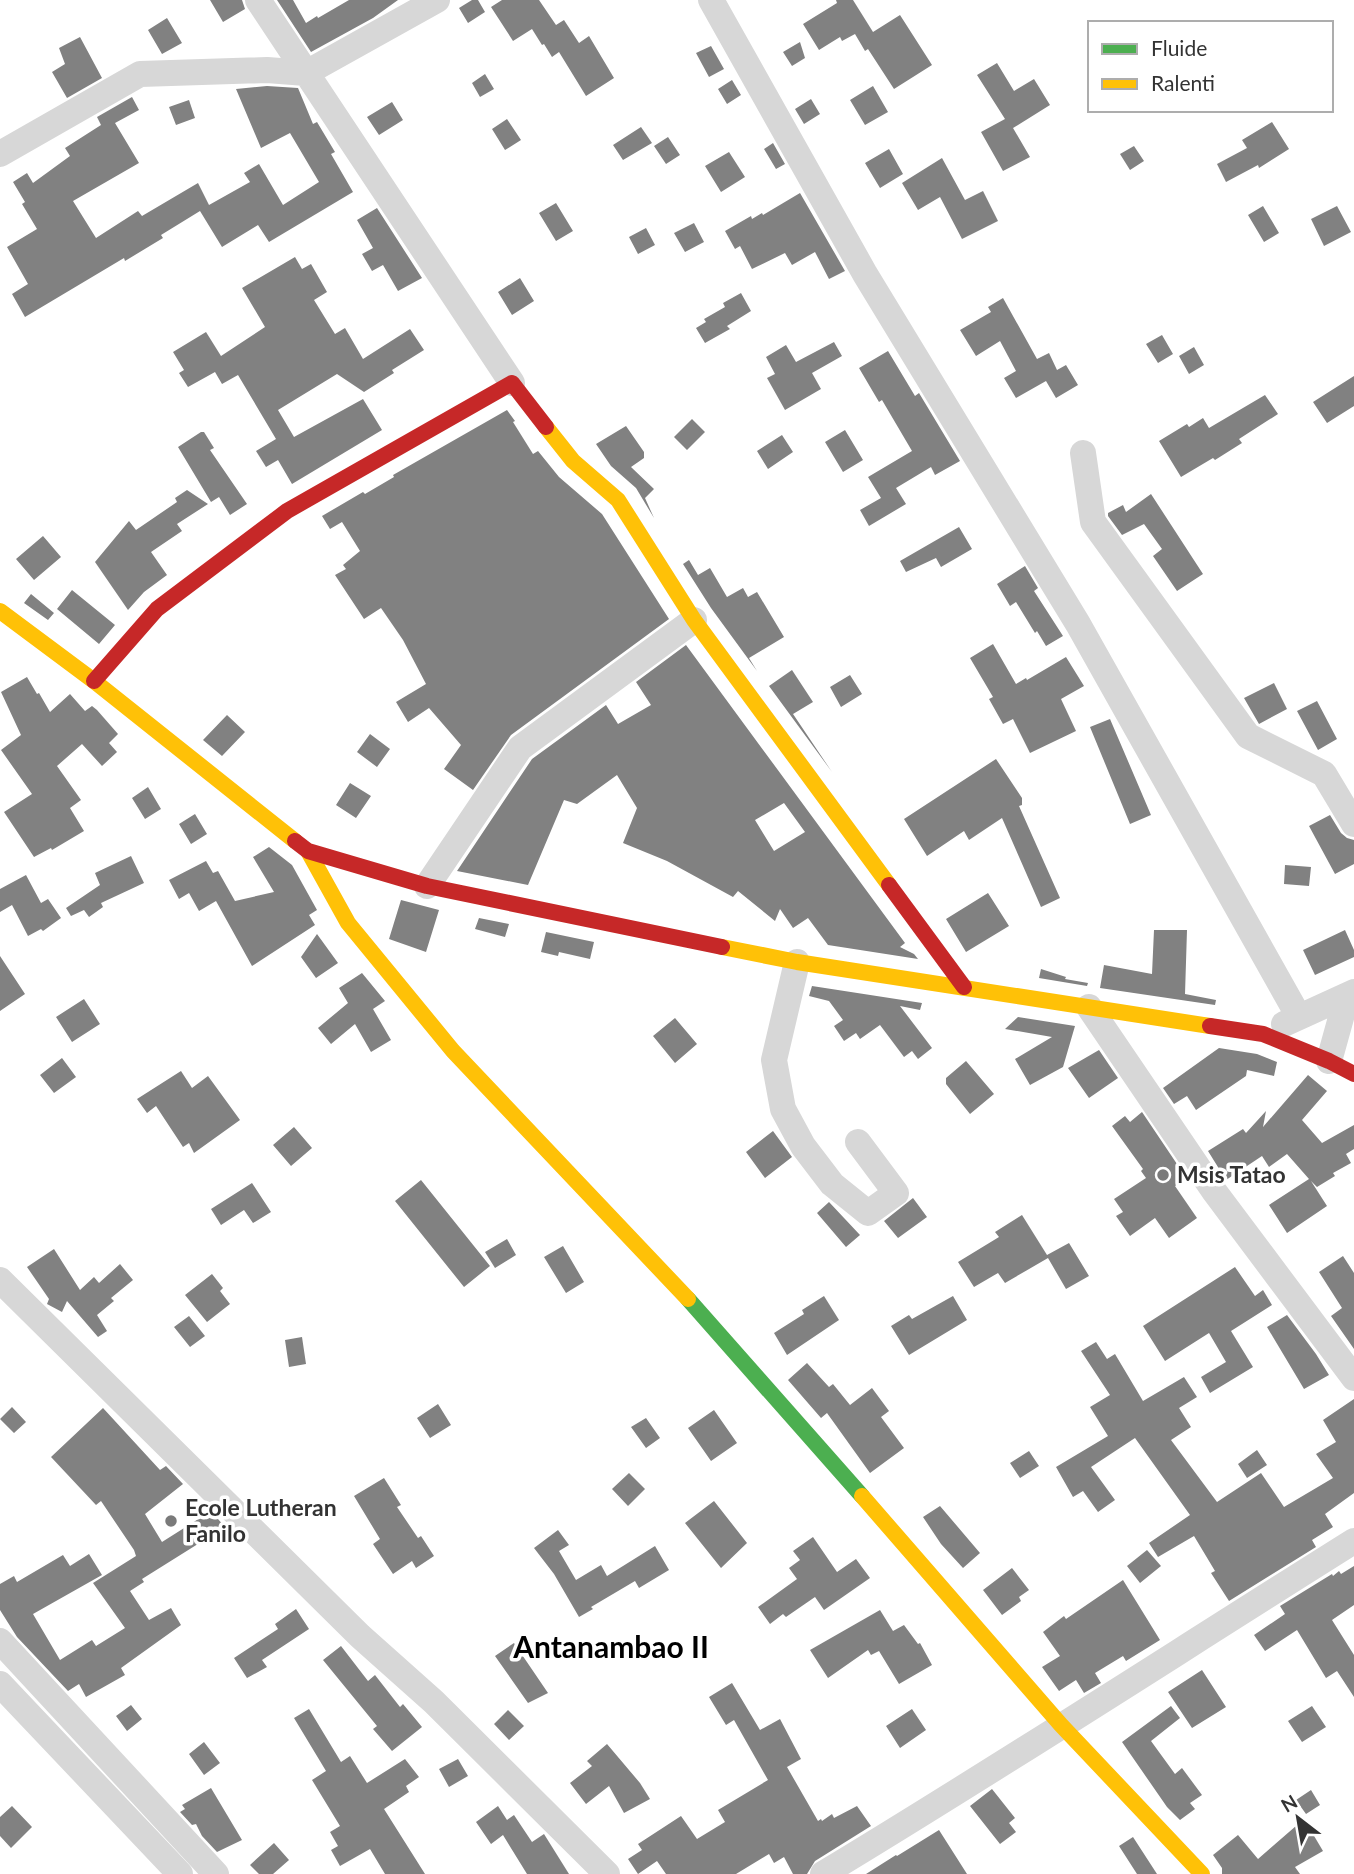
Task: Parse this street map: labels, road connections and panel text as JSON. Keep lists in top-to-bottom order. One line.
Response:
{"districts":["Antanambao II"],"places":["Msis Tatao","Ecole Lutheran Fanilo"],"legend":["Fluide","Ralenti"],"north":"top left"}
